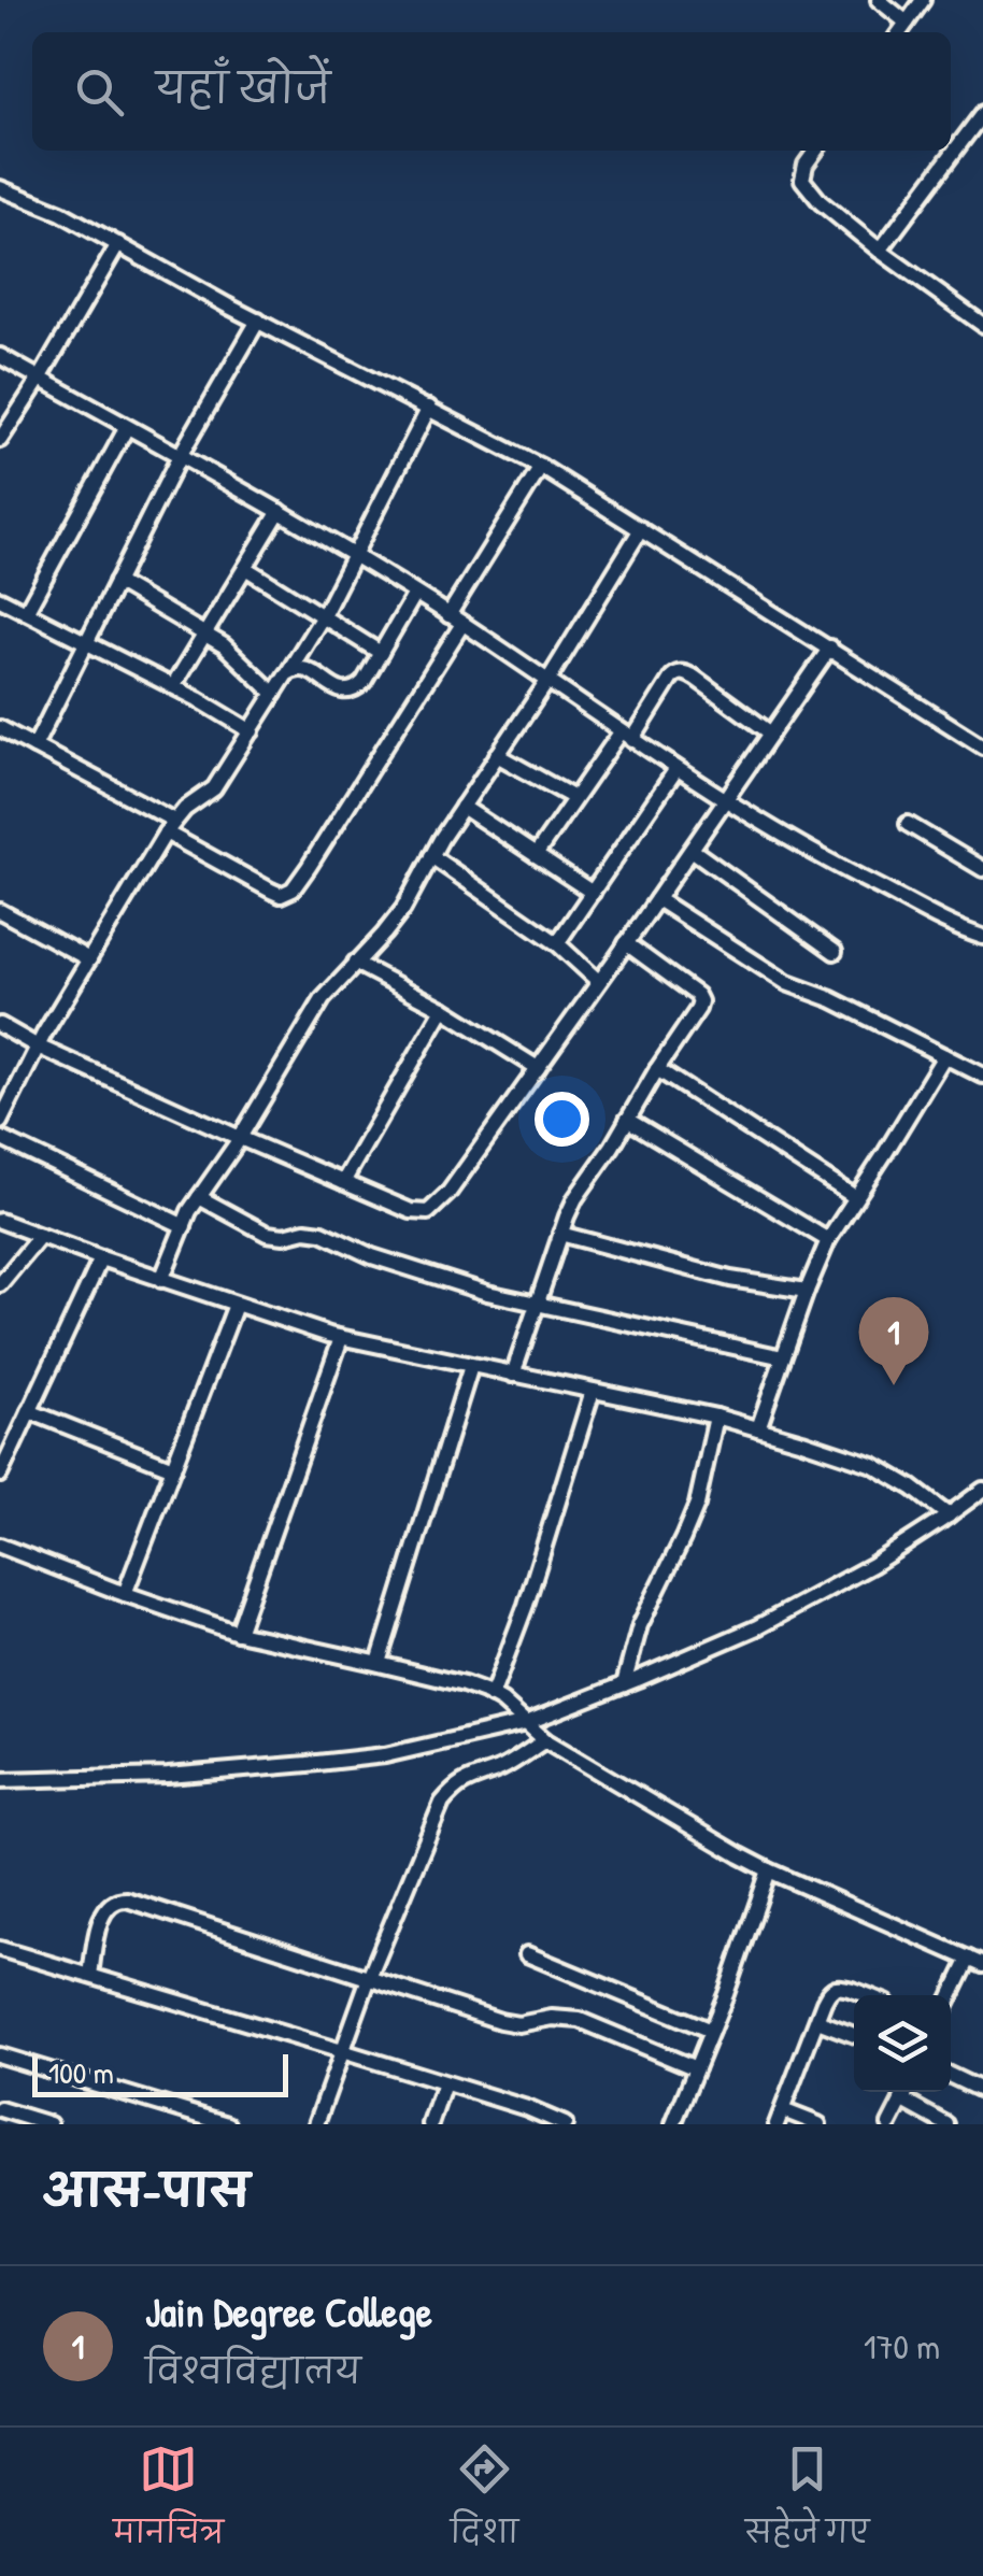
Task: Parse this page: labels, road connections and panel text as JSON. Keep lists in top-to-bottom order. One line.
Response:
{"scale_bar":"100 m","page":{"search":"यहाँ खोजें","pins":"1","scale":"100 m","heading":"आस-पास","list":[{"mark":"1","name":"Jain Degree College","note":"विश्वविद्यालय","value":"170 m"}],"nav":["मानचित्र","दिशा","सहेजे गए"]}}
